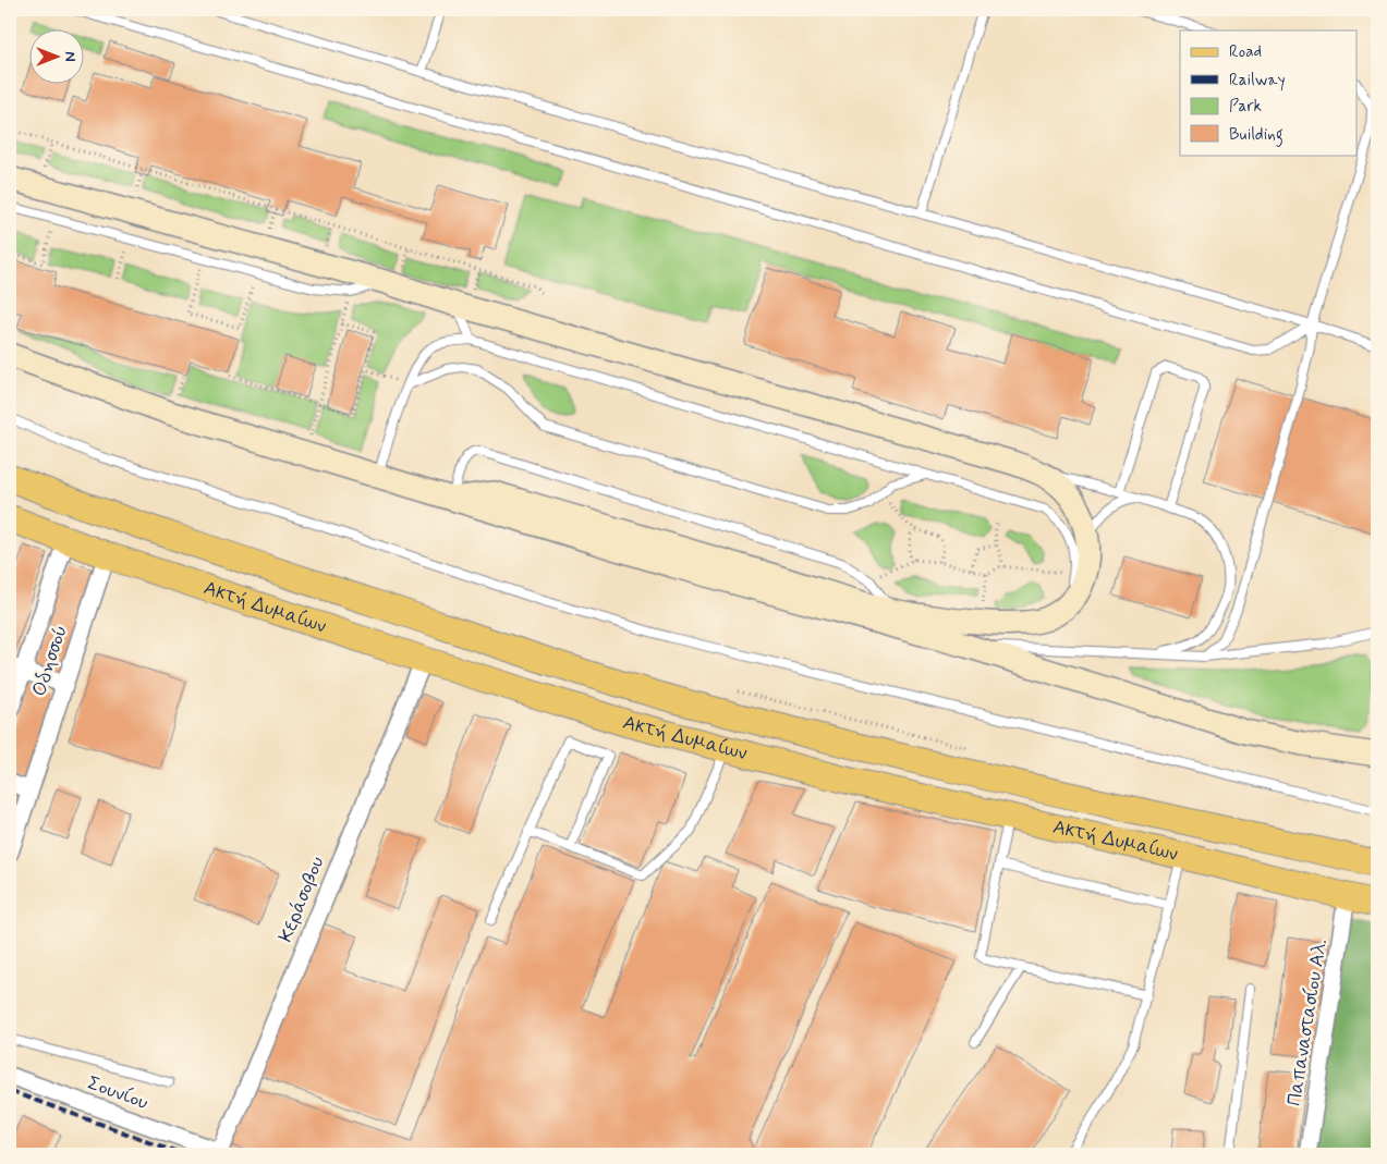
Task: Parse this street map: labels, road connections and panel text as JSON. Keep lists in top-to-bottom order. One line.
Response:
{"streets":{"main road":["Ακτή Δυμαίων"],"street":["Οδησσού","Κεράσοβου","Παπαναστασίου Αλ.","Σουνίου"]},"crossings":[["Ακτή Δυμαίων","Οδησσού"],["Ακτή Δυμαίων","Κεράσοβου"],["Ακτή Δυμαίων","Παπαναστασίου Αλ."],["Κεράσοβου","Σουνίου"]],"legend":["Road","Railway","Park","Building"],"north":"right"}
